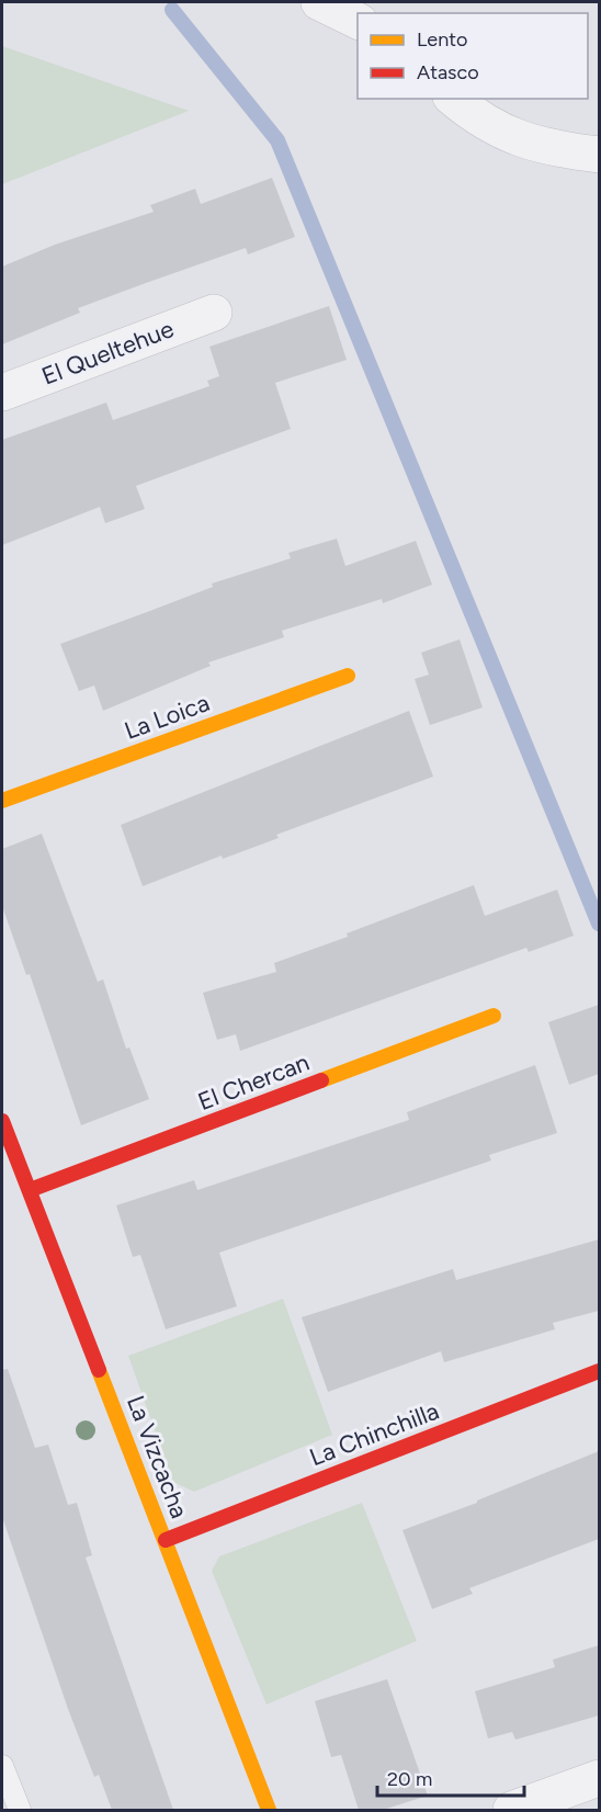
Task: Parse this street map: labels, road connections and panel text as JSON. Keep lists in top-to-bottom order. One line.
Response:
{"streets":{"street":["El Queltehue","La Loica","El Chercan","La Chinchilla","La Vizcacha"]},"crossings":[["El Chercan","La Vizcacha"],["La Chinchilla","La Vizcacha"]],"legend":["Lento","Atasco"],"scale_bar":"20 m"}
